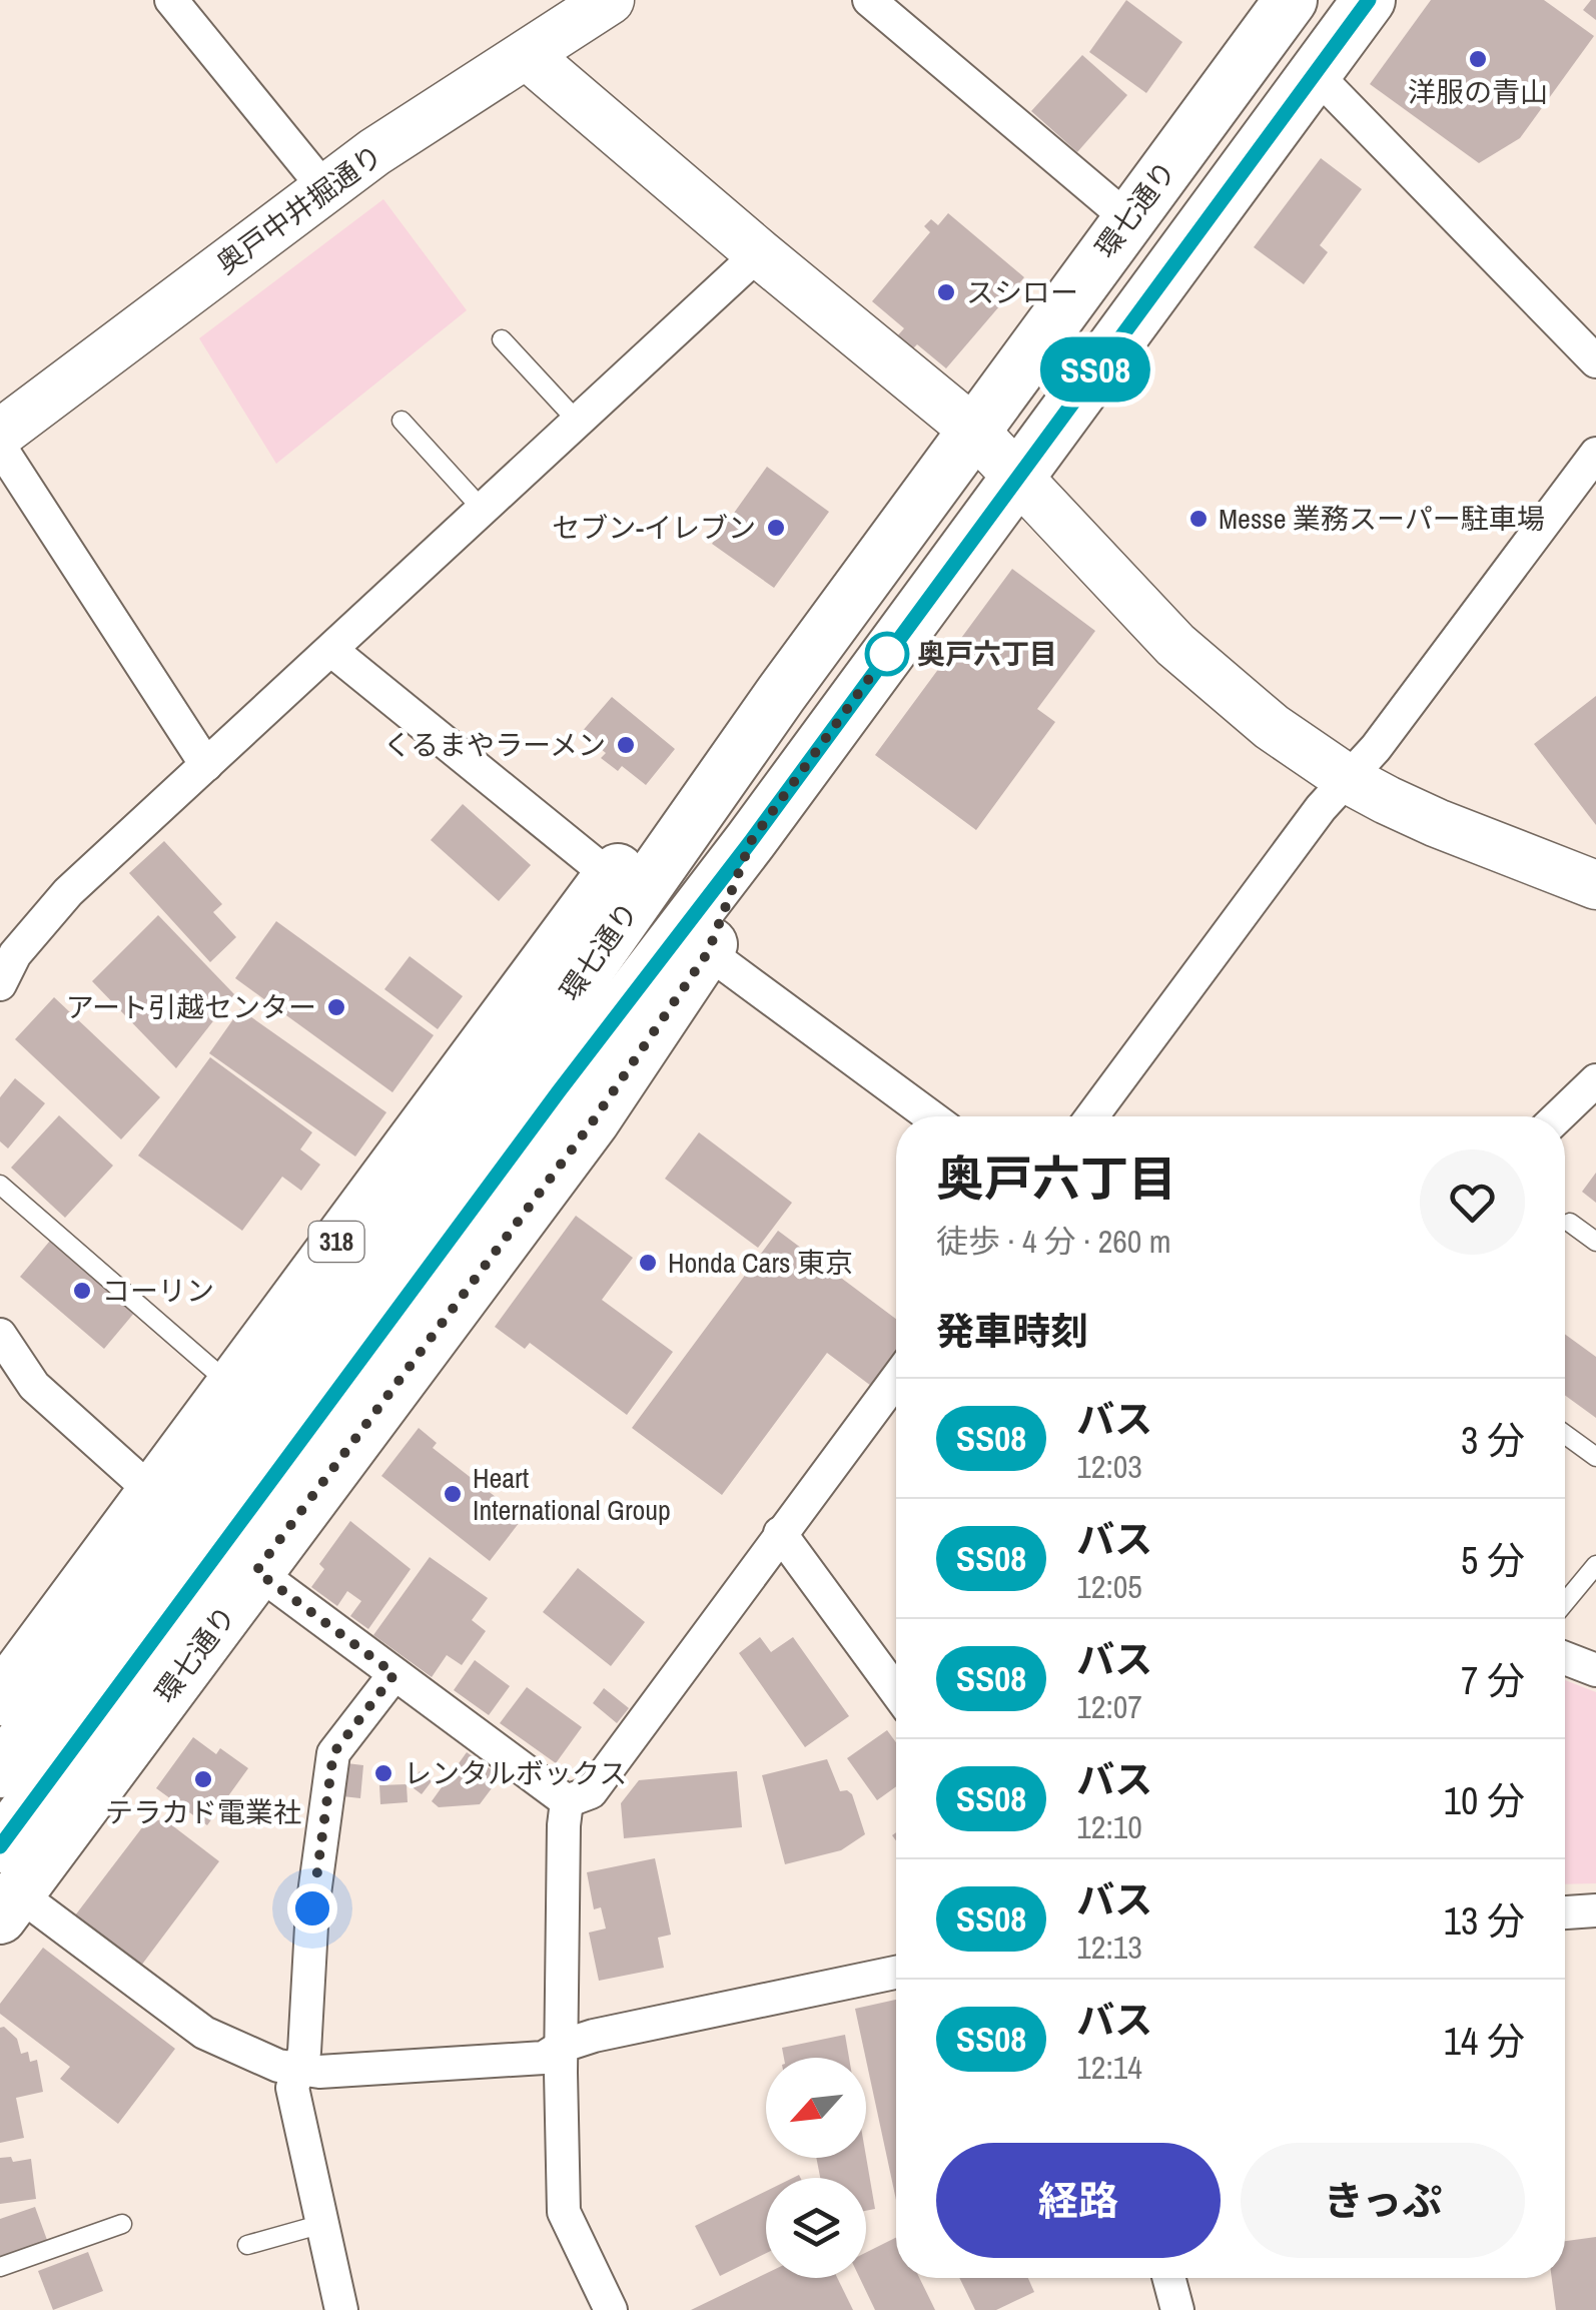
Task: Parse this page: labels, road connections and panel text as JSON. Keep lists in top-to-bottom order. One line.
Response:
{"streets":{"main road":["環七通り","318"],"street":["奥戸中井掘通り"]},"places":["洋服の青山","スシロー","Messe 業務スーパー駐車場","セブン-イレブン","奥戸六丁目","くるまやラーメン","アート引越センター","Honda Cars 東京","コーリン","Heart International Group","レンタルボックス","テラカド電業社"],"lines":["bus line SS08"],"north":"bottom left","page":{"on_map":"SS08","heading":[["奥戸六丁目","徒歩 · 4 分 · 260 m"],"発車時刻"],"list":[{"mark":"SS08","name":"バス","note":"12:03","value":"3 分"},{"mark":"SS08","name":"バス","note":"12:05","value":"5 分"},{"mark":"SS08","name":"バス","note":"12:07","value":"7 分"},{"mark":"SS08","name":"バス","note":"12:10","value":"10 分"},{"mark":"SS08","name":"バス","note":"12:13","value":"13 分"},{"mark":"SS08","name":"バス","note":"12:14","value":"14 分"}],"buttons":["経路","きっぷ"]}}
